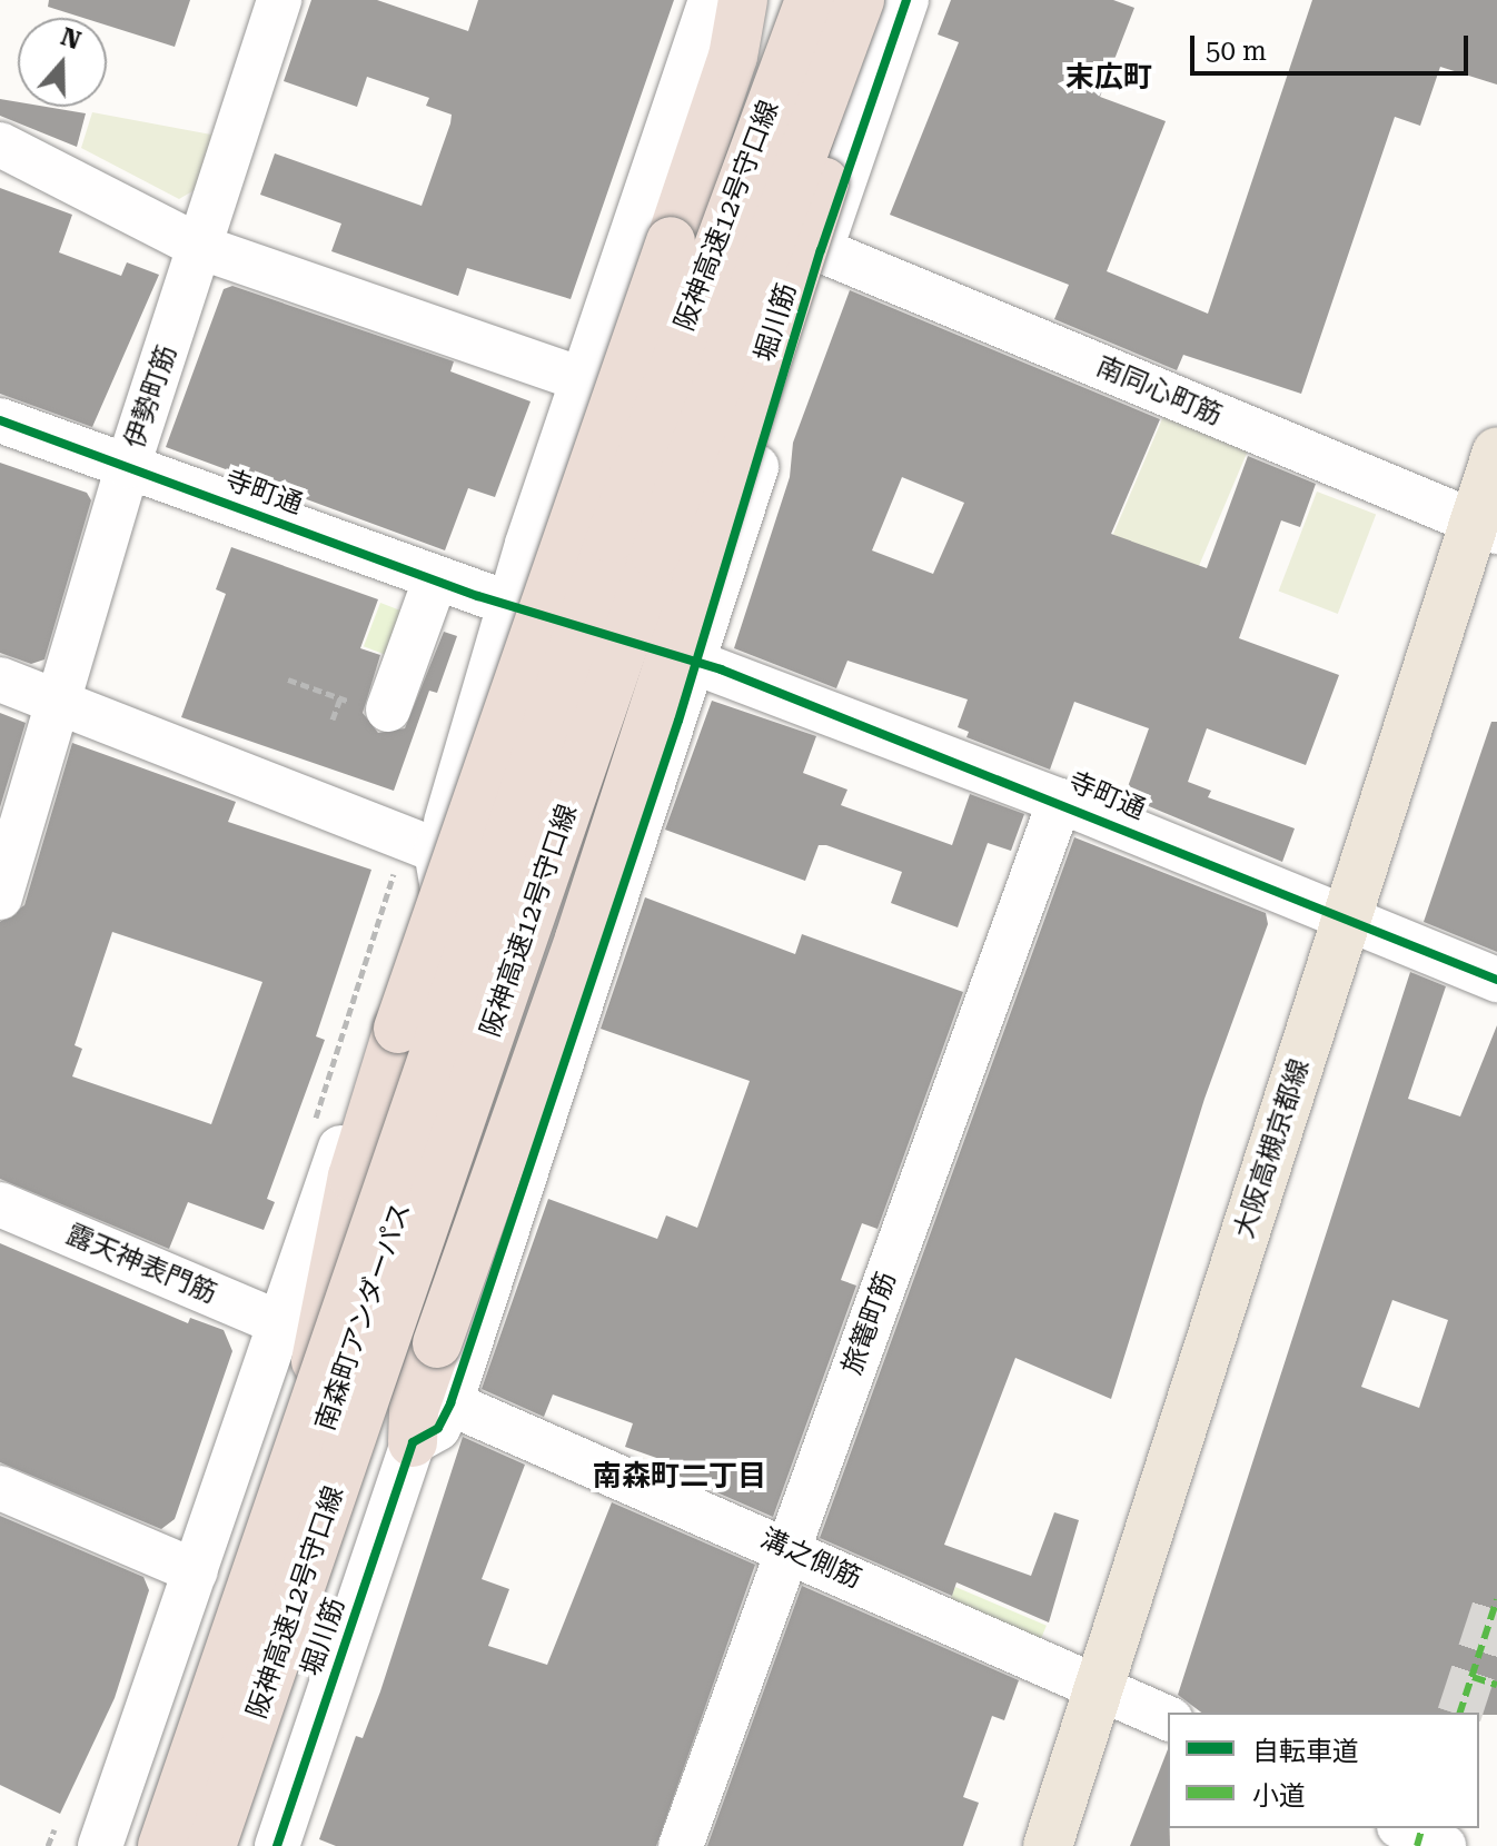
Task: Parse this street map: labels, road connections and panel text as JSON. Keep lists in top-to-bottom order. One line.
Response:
{"streets":{"highway":["阪神高速12号守口線"],"main road":["大阪高槻京都線"],"street":["堀川筋","南同心町筋","伊勢町筋","寺町通","露天神表門筋","南森町アンダーパス","旅篭町筋","溝之側筋"]},"crossings":[["堀川筋","南同心町筋"],["堀川筋","寺町通"],["堀川筋","溝之側筋"],["南同心町筋","大阪高槻京都線"],["伊勢町筋","寺町通"],["寺町通","大阪高槻京都線"],["寺町通","南森町アンダーパス"],["寺町通","旅篭町筋"],["大阪高槻京都線","溝之側筋"],["旅篭町筋","溝之側筋"]],"districts":["末広町","南森町二丁目"],"legend":["自転車道","小道"],"scale_bar":"50 m","north":"top"}
